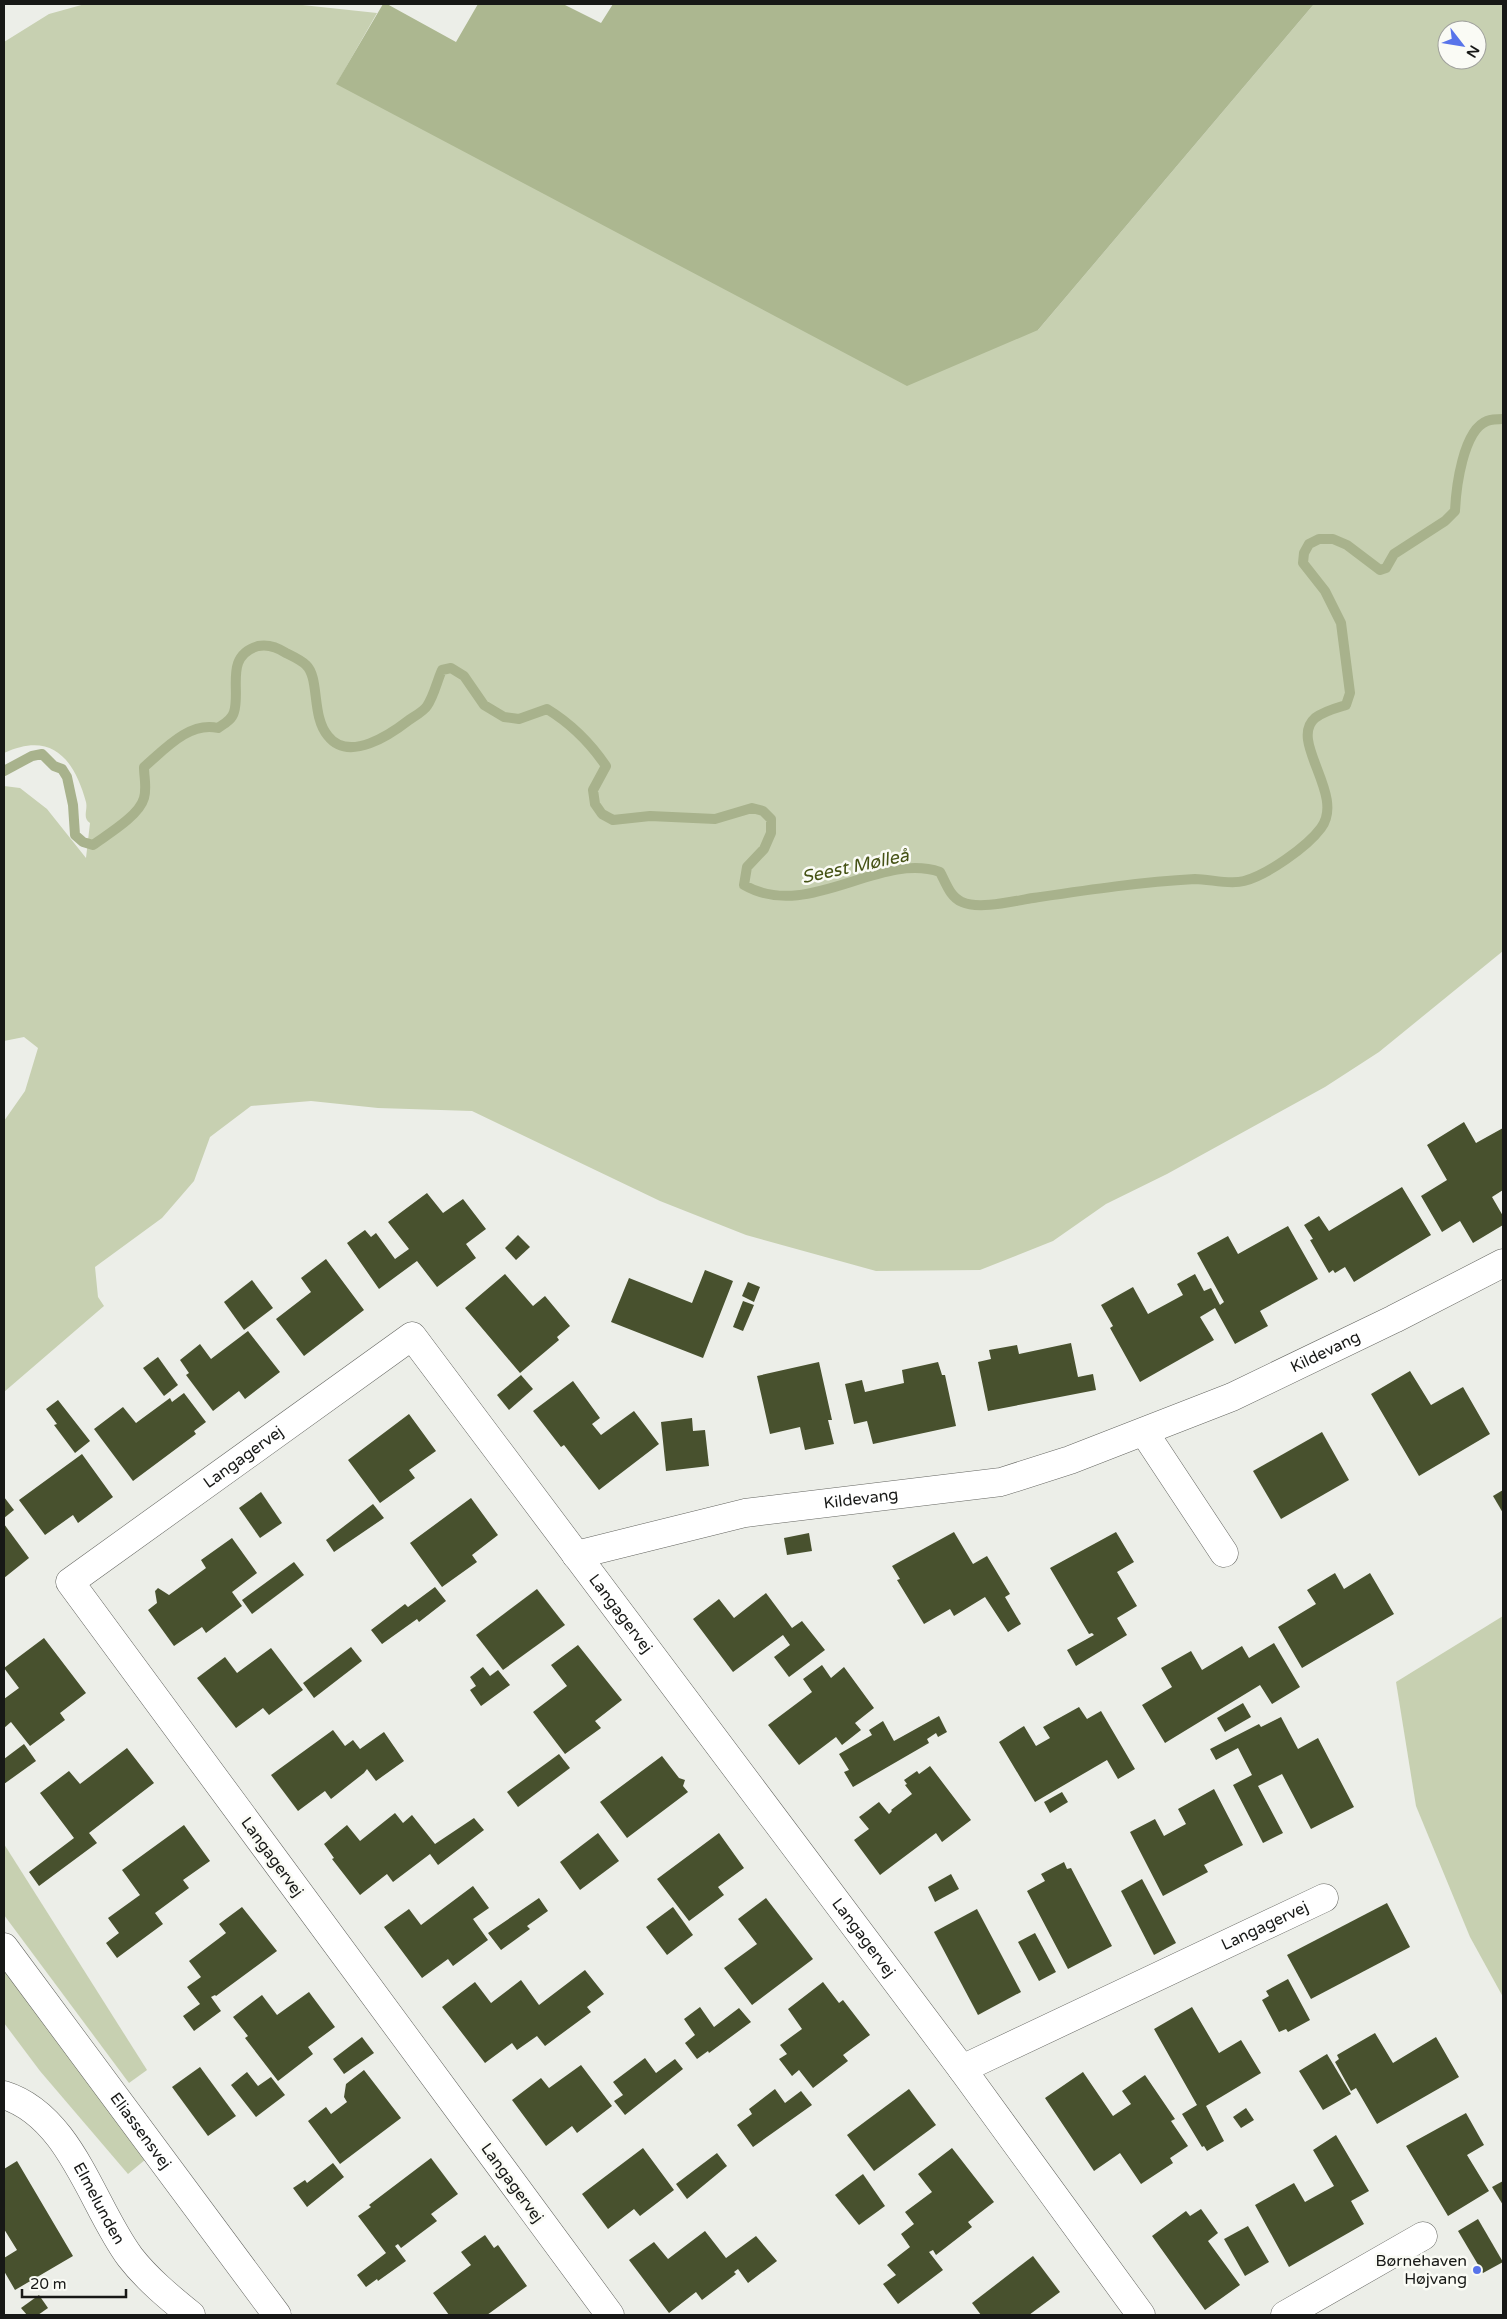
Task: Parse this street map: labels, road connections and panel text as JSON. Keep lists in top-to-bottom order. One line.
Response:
{"streets":{"street":["Kildevang","Langagervej","Eliassensvej","Elmelunden"]},"crossings":[["Kildevang","Langagervej"]],"water":["Seest Mølleå"],"places":["Børnehaven Højvang"],"scale_bar":"20 m","north":"bottom right"}
